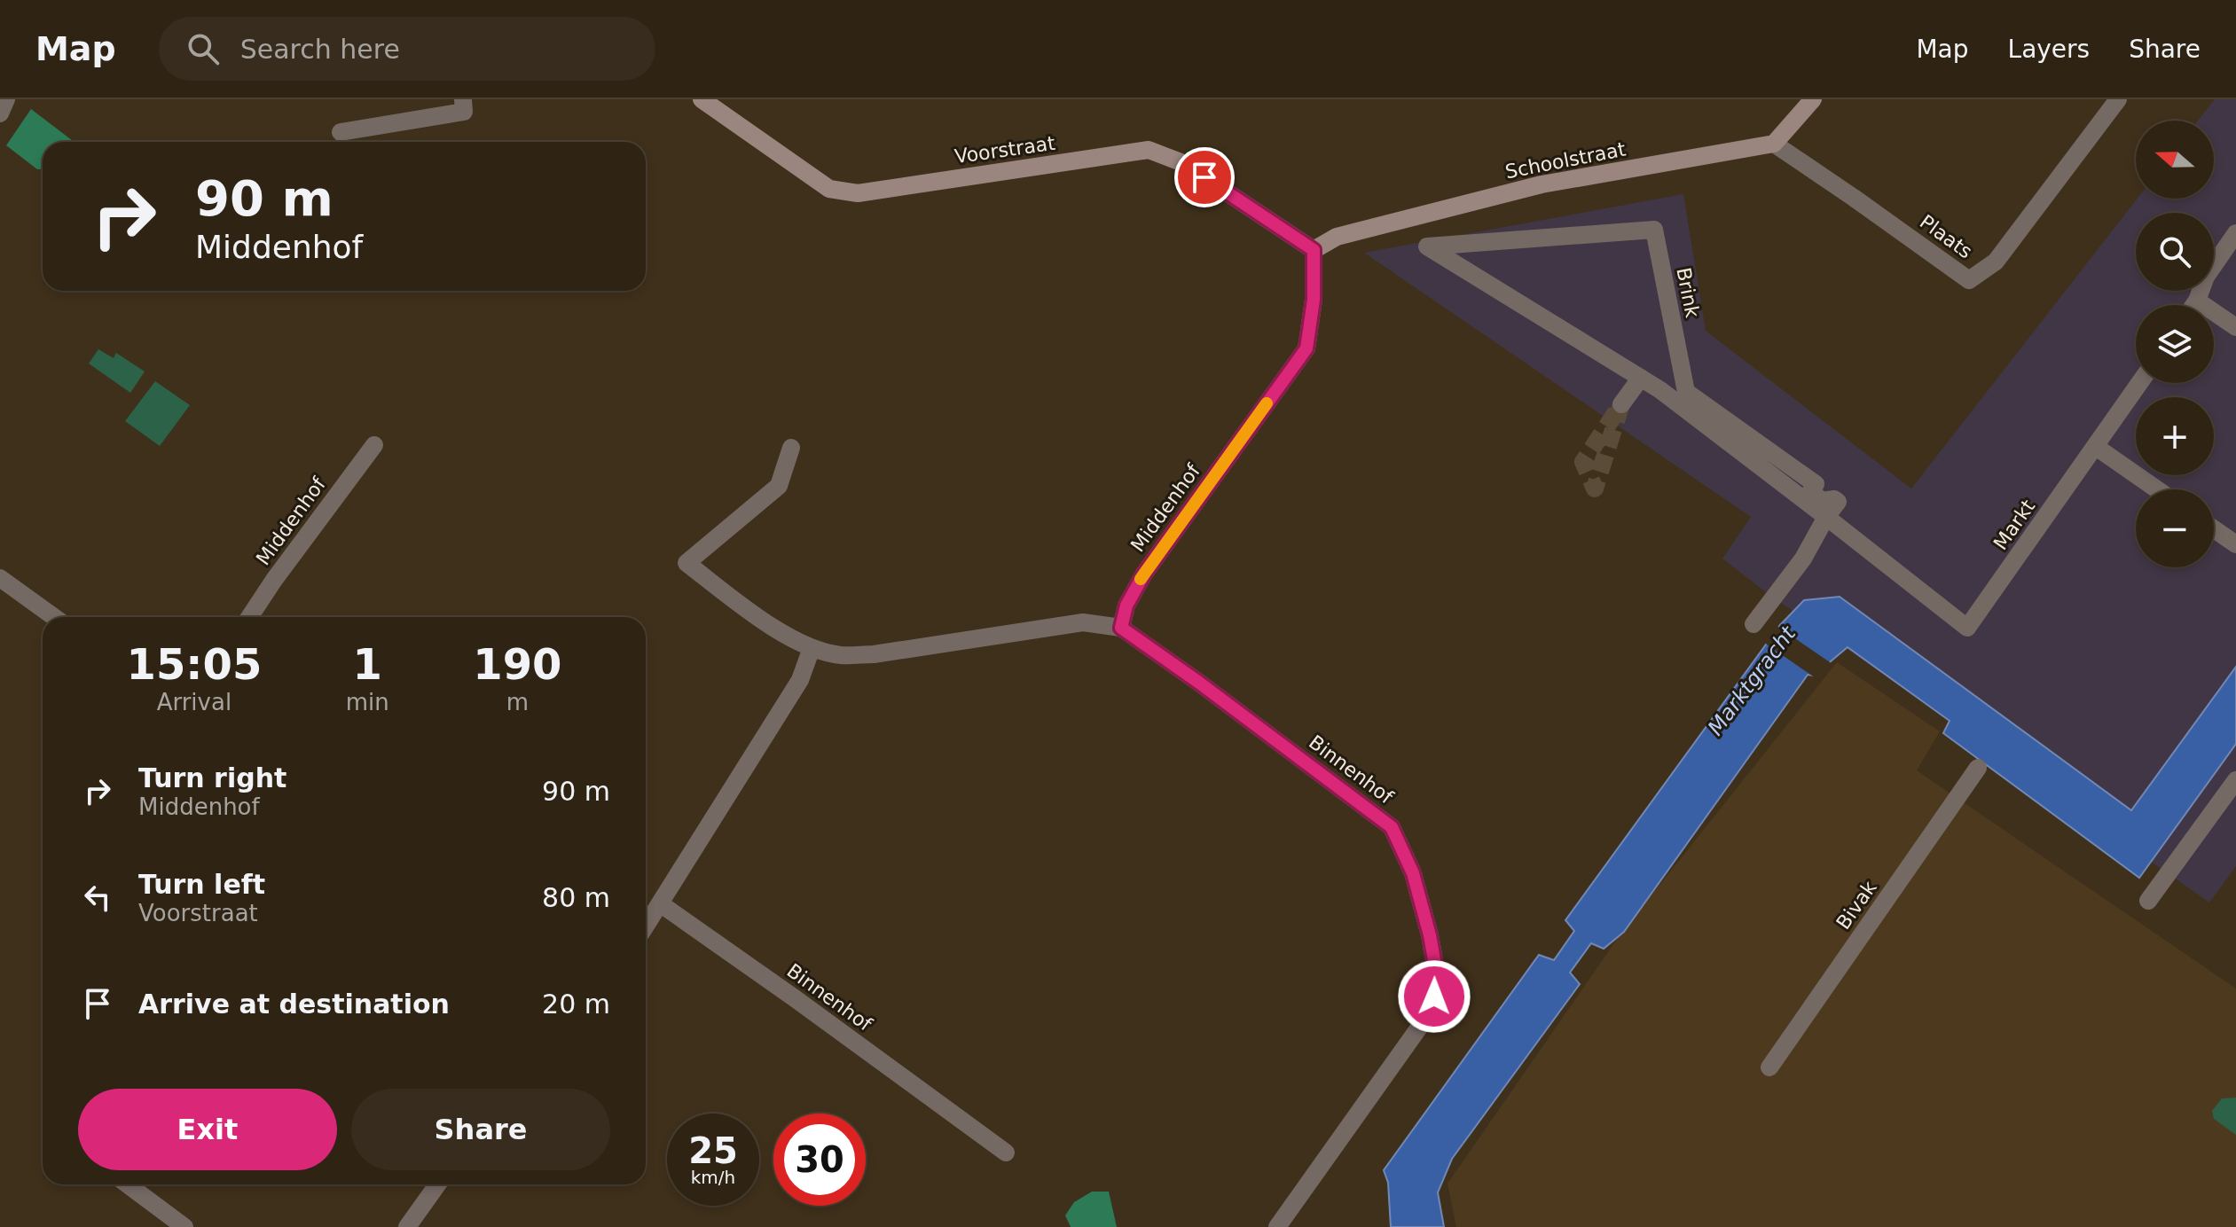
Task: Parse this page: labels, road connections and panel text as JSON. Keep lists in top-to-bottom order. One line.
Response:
{"streets":{"street":["Voorstraat","Schoolstraat","Plaats","Brink","Middenhof","Markt","Binnenhof","Bivak"]},"crossings":[["Voorstraat","Schoolstraat"],["Voorstraat","Middenhof"],["Schoolstraat","Plaats"],["Schoolstraat","Middenhof"],["Brink","Markt"],["Middenhof","Binnenhof"]],"water":["Marktgracht"],"north":"left","page":{"header":"Map","search":"Search here","nav":["Map","Layers","Share"],"map_buttons":["+","−"],"turn":["90 m","Middenhof"],"eta":["15:05","Arrival","1","min","190","m"],"list":[{"name":"Turn right","note":"Middenhof","value":"90 m"},{"name":"Turn left","note":"Voorstraat","value":"80 m"},{"name":"Arrive at destination","value":"20 m"}],"buttons":["Exit","Share"],"speed":"25 km/h","limit":"30"}}
